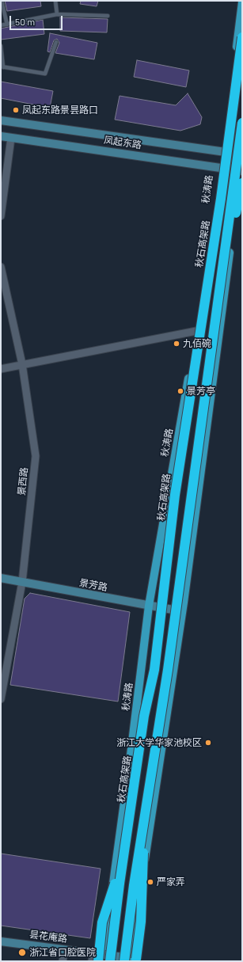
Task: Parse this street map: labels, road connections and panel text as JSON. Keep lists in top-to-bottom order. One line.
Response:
{"streets":{"highway":["秋石高架路"],"main road":["凤起东路","秋涛路","景芳路","昙花庵路"],"street":["景西路"]},"crossings":[["凤起东路","秋涛路"],["秋涛路","景芳路"],["秋涛路","昙花庵路"],["景西路","景芳路"]],"places":["凤起东路景昙路口","九佰碗","景芳亭","浙江大学华家池校区","严家弄","浙江省口腔医院"],"scale_bar":"50 m"}
